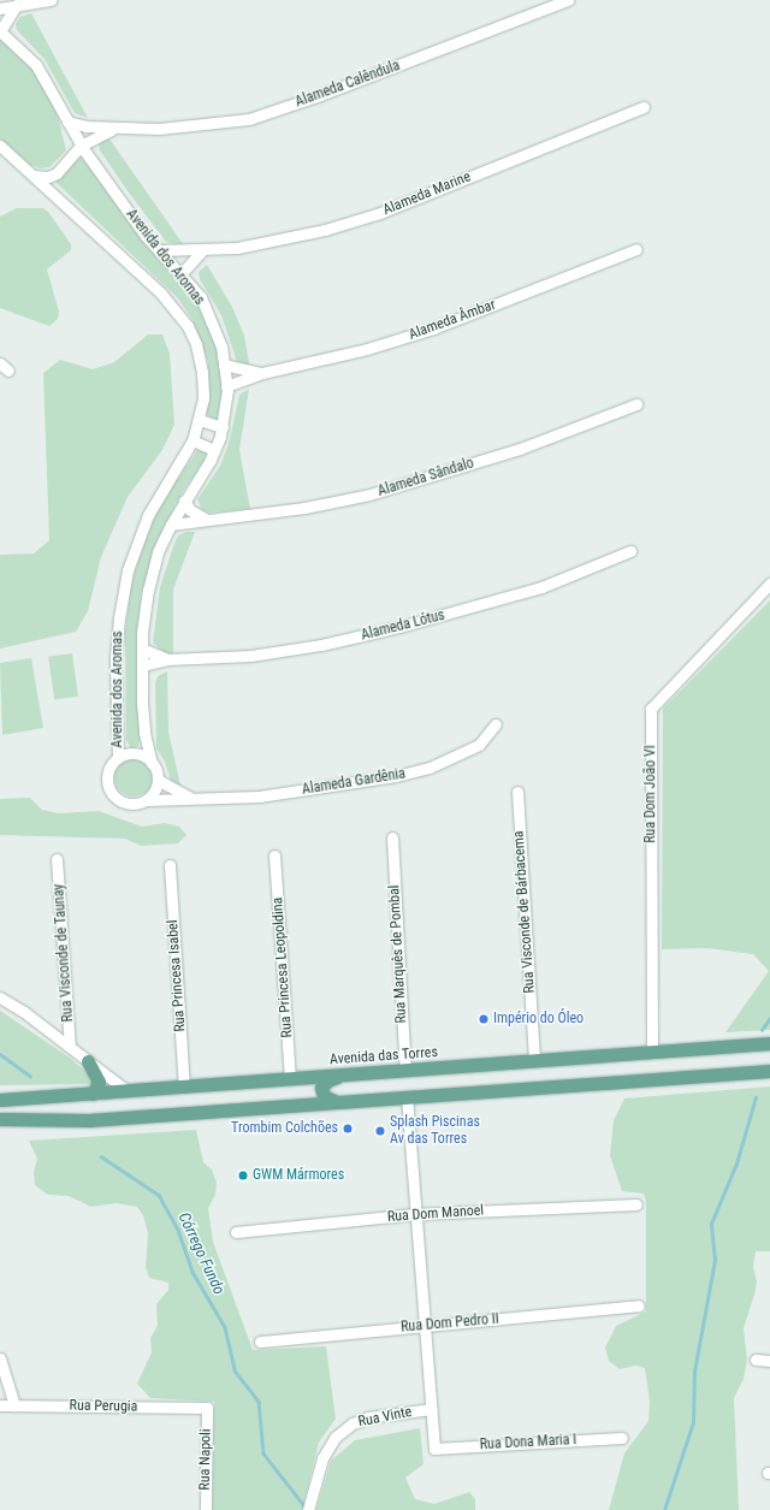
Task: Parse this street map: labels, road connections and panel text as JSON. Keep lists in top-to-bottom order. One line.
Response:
{"streets":{"main road":["Avenida das Torres"],"street":["Alameda Calêndula","Alameda Marine","Avenida dos Aromas","Alameda Âmbar","Alameda Sândalo","Alameda Lótus","Alameda Gardênia","Rua Dom João VI","Rua Visconde de Bárbacema","Rua Visconde de Taunay","Rua Marquês de Pombal","Rua Princesa Leopoldina","Rua Princesa Isabel","Rua Dom Manoel","Rua Dom Pedro II","Rua Perugia","Rua Vinte","Rua Dona Maria I","Rua Napoli"]},"crossings":[["Alameda Calêndula","Avenida dos Aromas"],["Alameda Marine","Avenida dos Aromas"],["Avenida dos Aromas","Alameda Âmbar"],["Avenida dos Aromas","Alameda Sândalo"],["Avenida dos Aromas","Alameda Lótus"],["Avenida dos Aromas","Alameda Gardênia"],["Rua Dom João VI","Avenida das Torres"],["Rua Visconde de Bárbacema","Avenida das Torres"],["Rua Marquês de Pombal","Avenida das Torres"],["Rua Princesa Leopoldina","Avenida das Torres"],["Rua Princesa Isabel","Avenida das Torres"],["Rua Perugia","Rua Napoli"],["Rua Vinte","Rua Dona Maria I"]],"water":["Córrego Fundo"],"places":["Império do Óleo","Trombim Colchões","Splash Piscinas Av das Torres","GWM Mármores"]}
